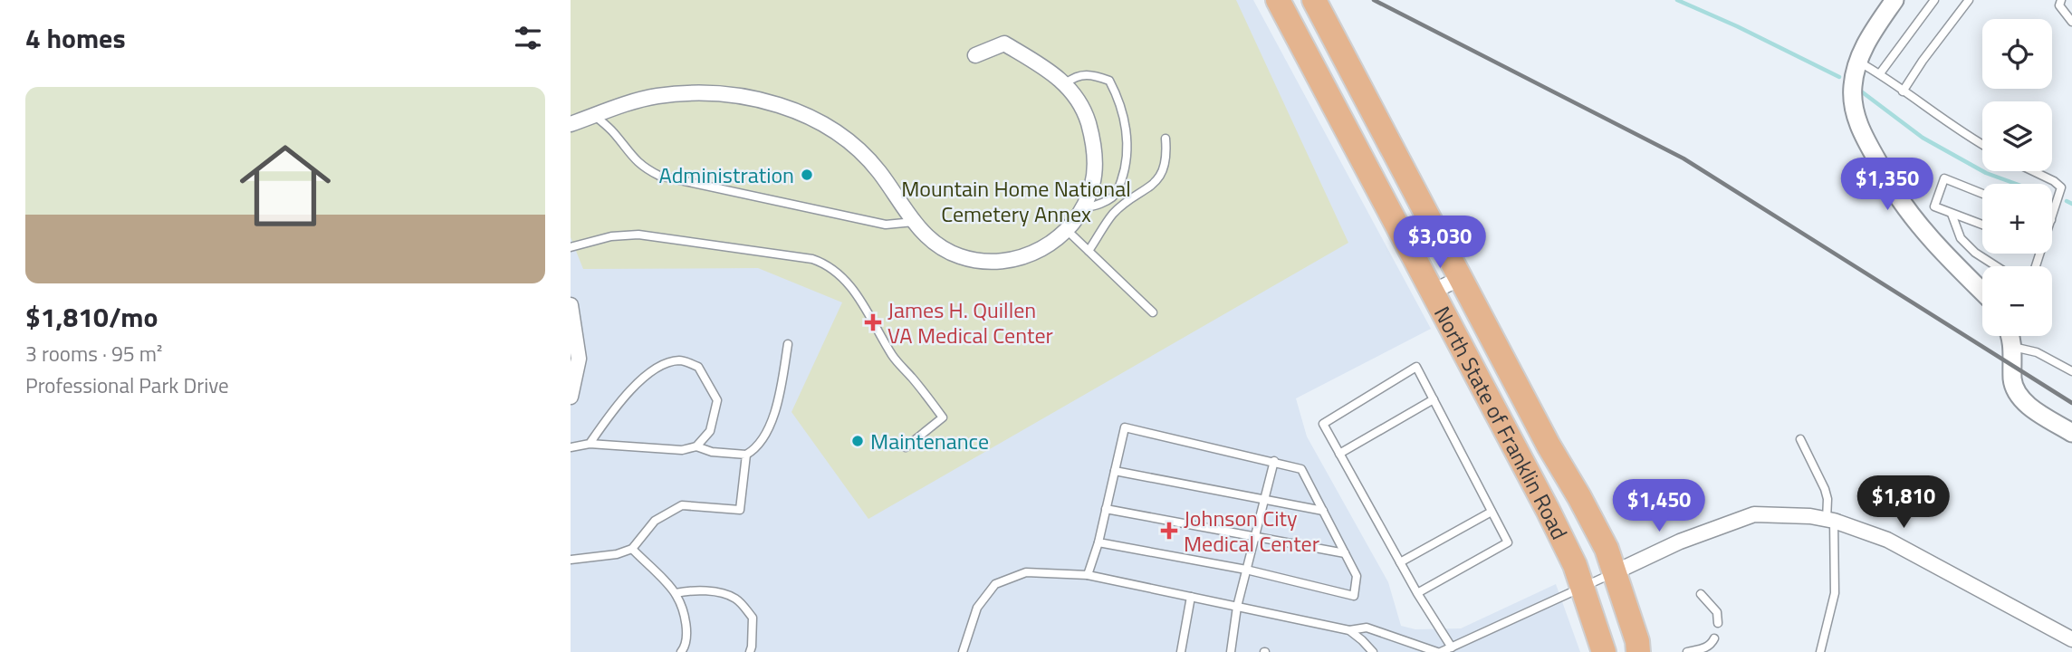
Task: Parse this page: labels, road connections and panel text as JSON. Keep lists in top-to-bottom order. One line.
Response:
{"streets":{"highway":["North State of Franklin Road"]},"parks":["Mountain Home National Cemetery Annex"],"places":{"other":["Administration","Maintenance"],"health":["James H. Quillen VA Medical Center","Johnson City Medical Center"]},"page":{"heading":"4 homes","map_buttons":["+","−"],"list":[{"name":"$1,810/mo","note":"3 rooms · 95 m² · Professional Park Drive"}],"price":["$1,350","$3,030","$1,810","$1,450"]}}
